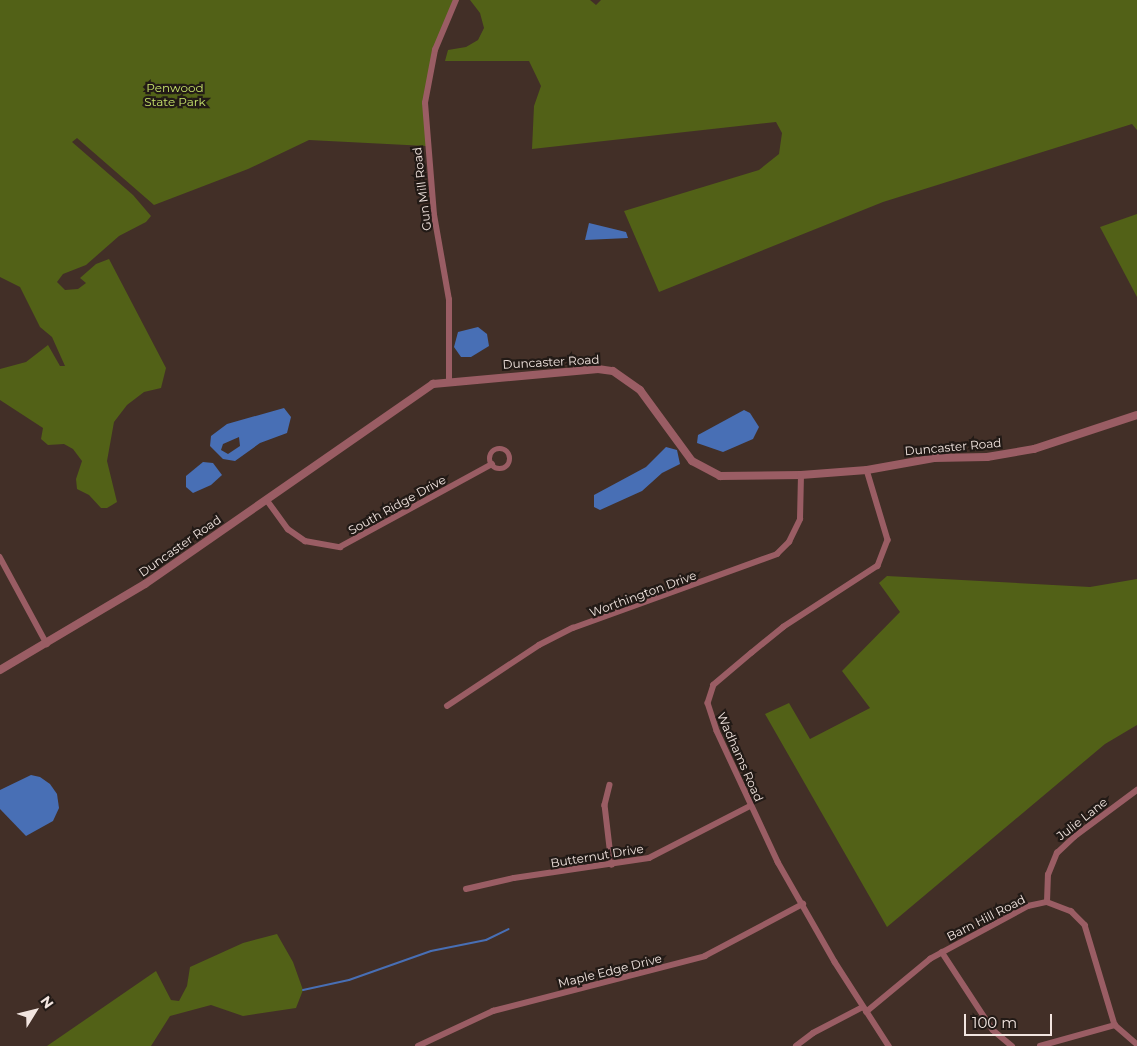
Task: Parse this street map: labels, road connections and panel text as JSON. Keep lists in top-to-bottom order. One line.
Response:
{"streets":{"street":["Gun Mill Road","Duncaster Road","South Ridge Drive","Worthington Drive","Wadhams Road","Julie Lane","Butternut Drive","Barn Hill Road","Maple Edge Drive"]},"crossings":[["Gun Mill Road","Duncaster Road"],["Duncaster Road","South Ridge Drive"],["Duncaster Road","Worthington Drive"],["Duncaster Road","Wadhams Road"],["Wadhams Road","Butternut Drive"],["Wadhams Road","Barn Hill Road"],["Wadhams Road","Maple Edge Drive"],["Julie Lane","Barn Hill Road"]],"parks":["Penwood State Park"],"scale_bar":"100 m","north":"top right"}
